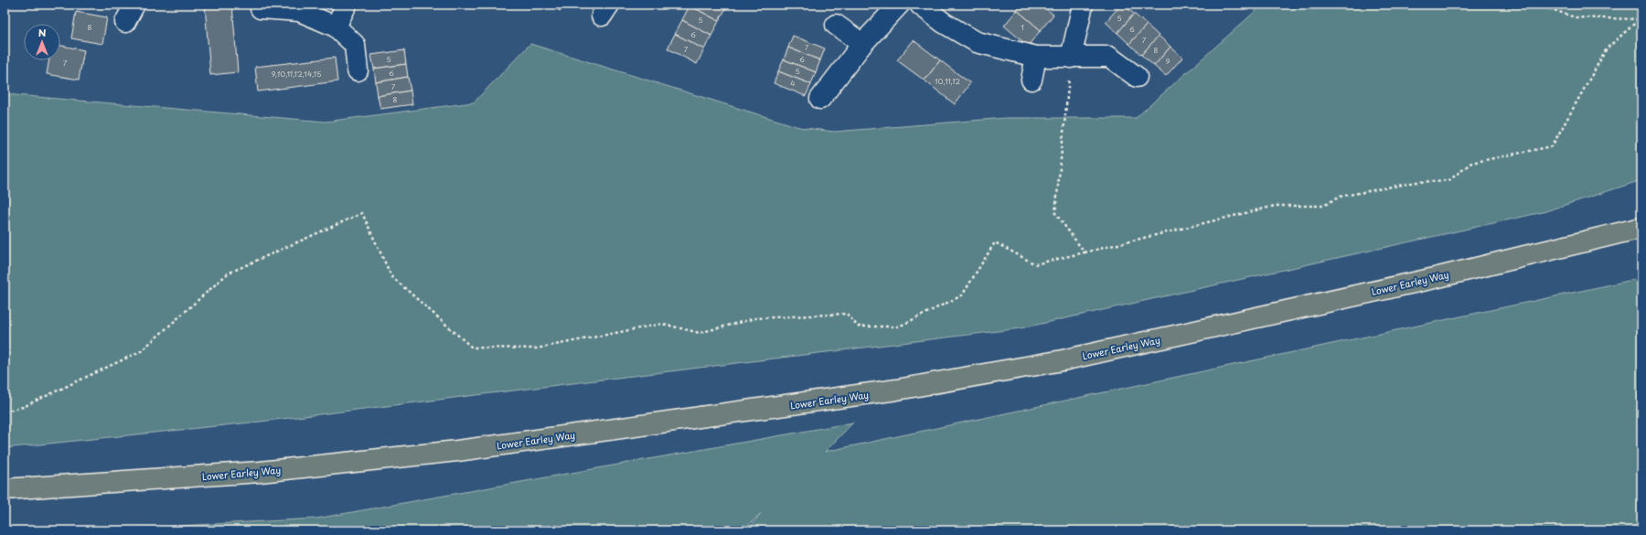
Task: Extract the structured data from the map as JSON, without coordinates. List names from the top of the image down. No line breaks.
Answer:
{"streets":{"main road":["Lower Earley Way"]},"house_numbers":["5","5","8","1","6","6","7","7","7","8","5","6","9","7","5","6","9,10,11,12,14,15","10,11,12","4","7","8"],"north":"top"}
